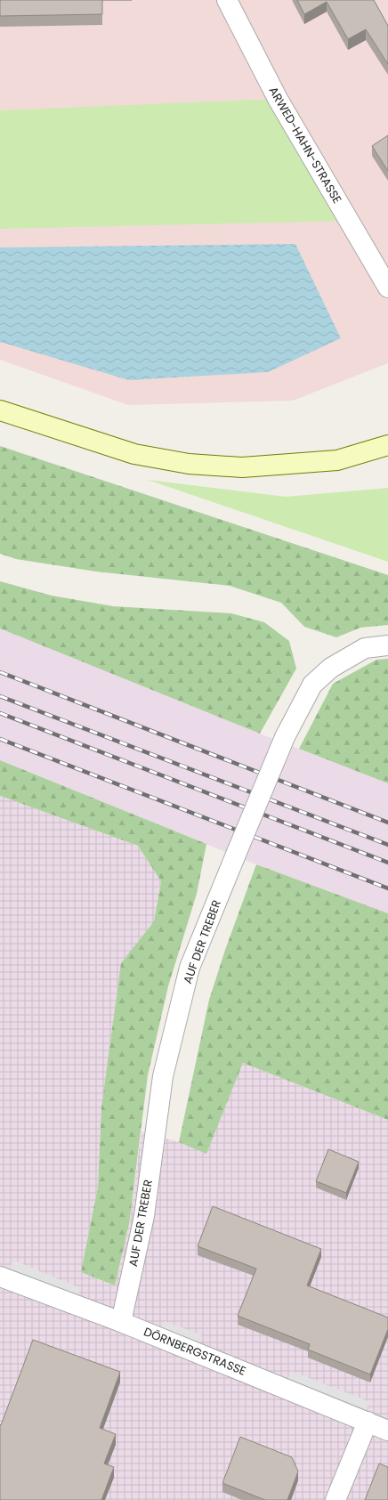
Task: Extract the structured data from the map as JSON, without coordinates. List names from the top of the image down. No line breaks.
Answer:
{"streets":{"street":["ARWED-HAHN-STRASSE","AUF DER TREBER","DÖRNBERGSTRASSE"]},"crossings":[["AUF DER TREBER","DÖRNBERGSTRASSE"]]}
